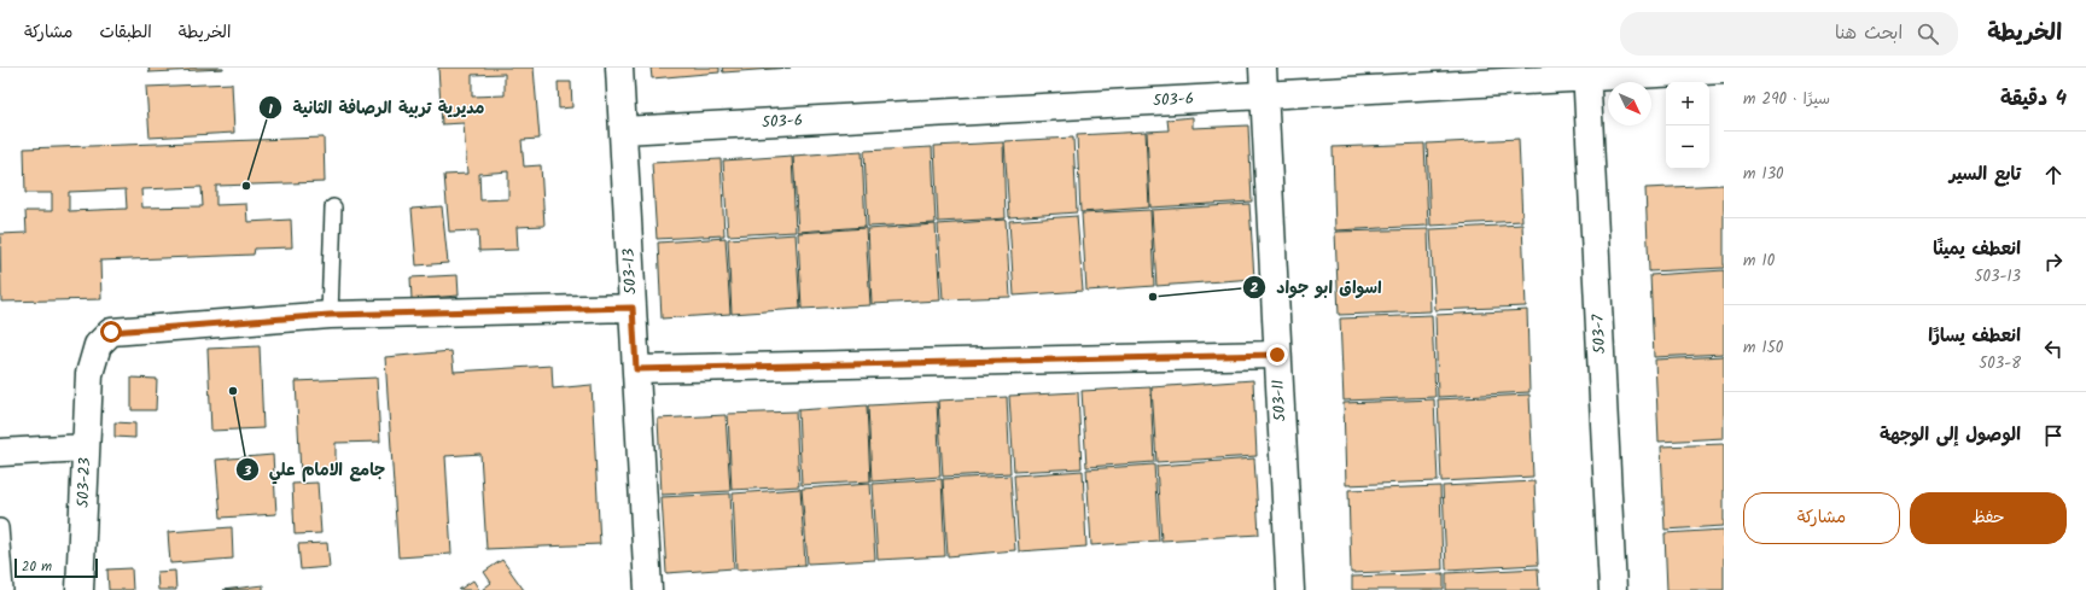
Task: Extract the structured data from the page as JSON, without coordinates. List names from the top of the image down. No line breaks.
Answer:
{"streets":{"street":["503-6","503-13","503-7","503-11","503-23"]},"crossings":[["503-6","503-13"],["503-6","503-7"],["503-6","503-11"],["503-13","503-23"]],"places":["مديرية تربية الرصافة الثانية","اسواق ابو جواد","جامع الامام علي"],"scale_bar":"20 m","north":"bottom right","page":{"header":"الخريطة","search":"ابحث هنا","nav":["الخريطة","الطبقات","مشاركة"],"heading":["4 دقيقة","سيرًا · 290 m"],"map_buttons":["+","−"],"list":[["تابع السير","130 m"],["انعطف يمينًا","503-13","10 m"],["انعطف يسارًا","503-8","150 m"],"الوصول إلى الوجهة"],"buttons":["حفظ","مشاركة"],"scale":"20 m"}}
